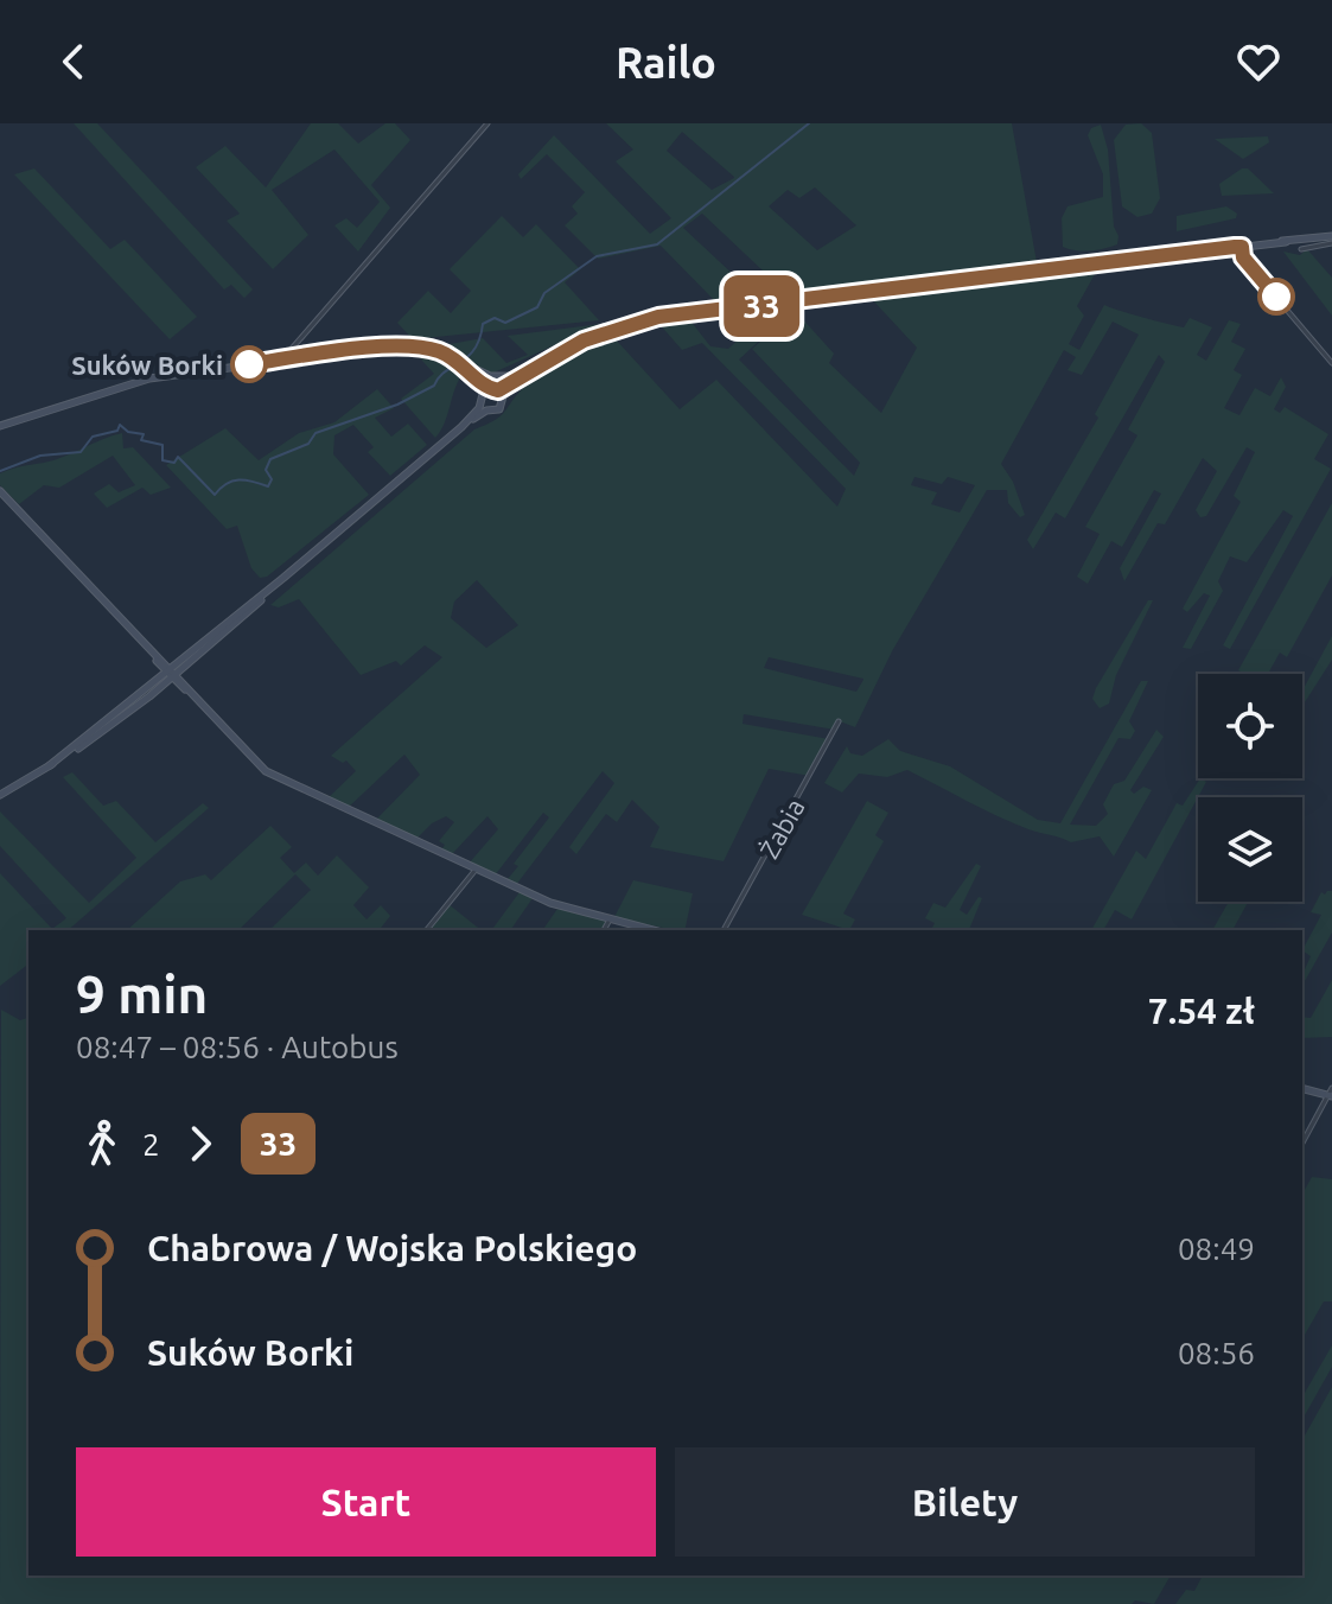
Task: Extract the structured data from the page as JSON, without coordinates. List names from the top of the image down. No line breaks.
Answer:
{"streets":{"street":["Żabia"]},"places":["Suków Borki"],"lines":["bus line 33"],"page":{"header":"Railo","on_map":"33","heading":["9 min","08:47 – 08:56 · Autobus","7.54 zł"],"legs":["2","33"],"list":[{"name":"Chabrowa / Wojska Polskiego","value":"08:49"},{"name":"Suków Borki","value":"08:56"}],"buttons":["Start","Bilety"]}}
